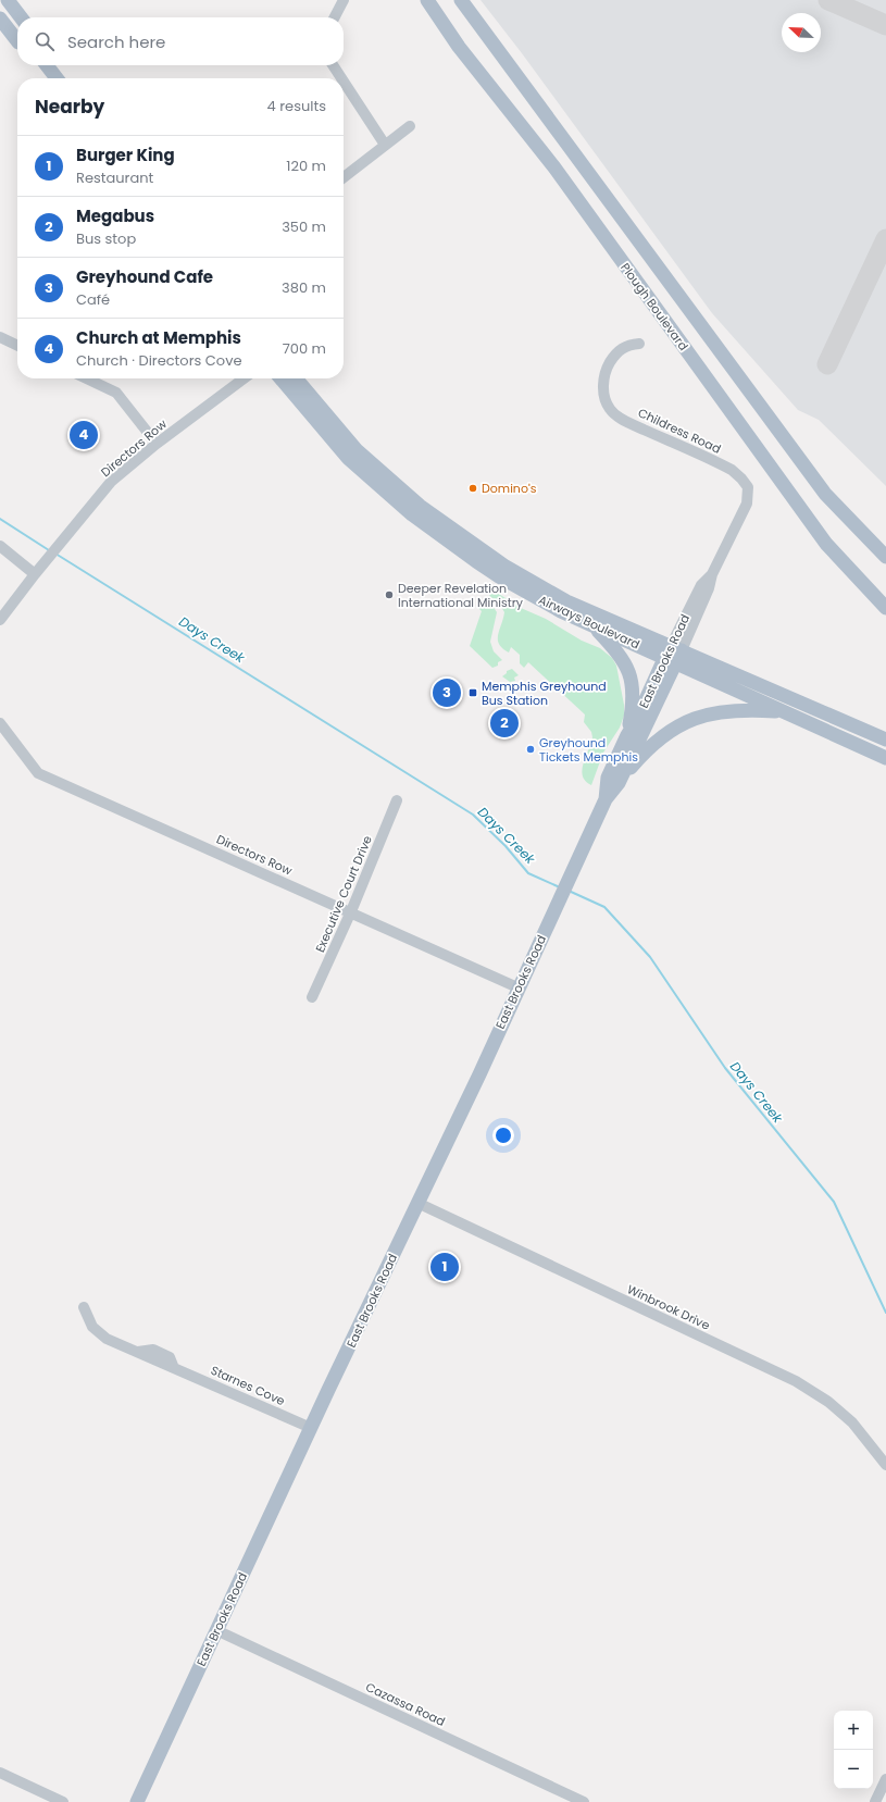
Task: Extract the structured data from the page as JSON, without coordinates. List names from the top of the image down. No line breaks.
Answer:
{"streets":{"main road":["Plough Boulevard","Airways Boulevard","East Brooks Road"],"street":["Childress Road","Directors Row","Executive Court Drive","Winbrook Drive","Starnes Cove","Cazassa Road"]},"crossings":[["Childress Road","East Brooks Road"],["Directors Row","East Brooks Road"],["Directors Row","Executive Court Drive"],["Airways Boulevard","East Brooks Road"],["East Brooks Road","Winbrook Drive"],["East Brooks Road","Starnes Cove"],["East Brooks Road","Cazassa Road"]],"water":["Days Creek"],"places":{"other":["Domino's","Deeper Revelation International Ministry","Greyhound Tickets Memphis"],"transit":["Memphis Greyhound Bus Station"]},"north":"top left","page":{"search":"Search here","heading":["Nearby","4 results"],"list":[{"mark":"1","name":"Burger King","note":"Restaurant","value":"120 m"},{"mark":"2","name":"Megabus","note":"Bus stop","value":"350 m"},{"mark":"3","name":"Greyhound Cafe","note":"Café","value":"380 m"},{"mark":"4","name":"Church at Memphis","note":"Church · Directors Cove","value":"700 m"}],"pins":["4","3","2","1"],"map_buttons":["+","−"]}}
